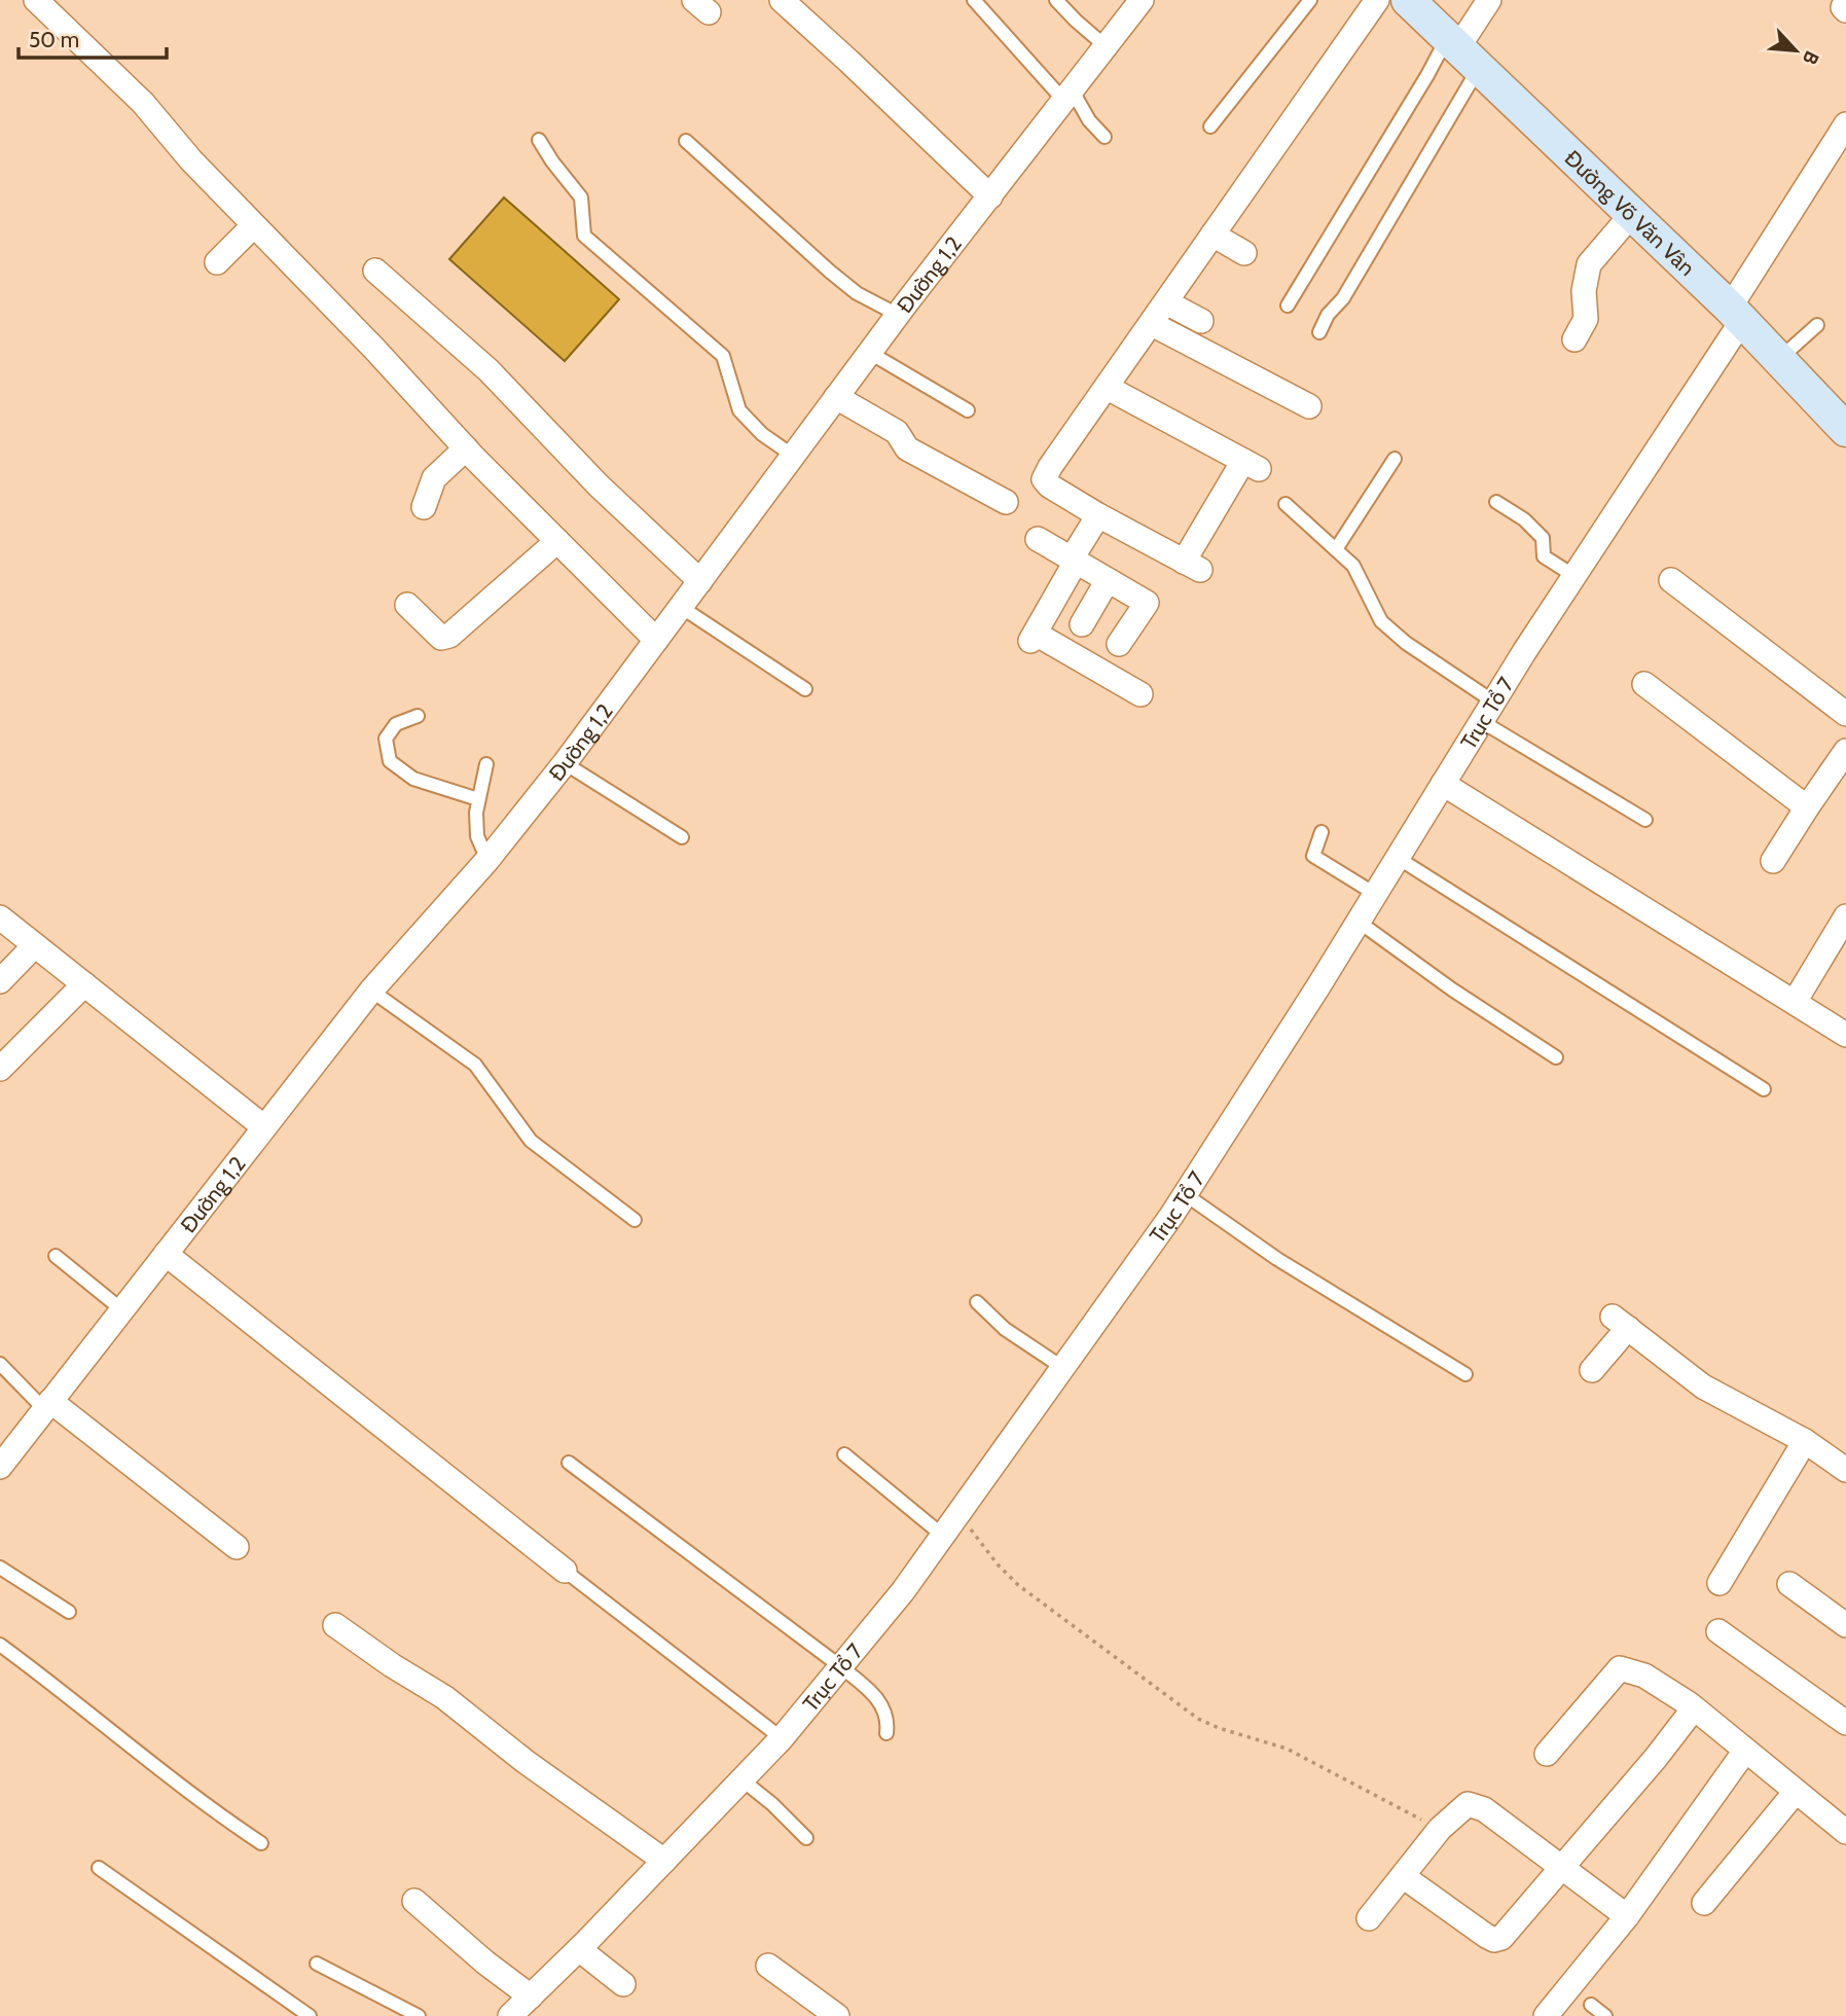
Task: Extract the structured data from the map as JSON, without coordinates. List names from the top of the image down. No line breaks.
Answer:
{"streets":{"street":["Đường Võ Văn Vân","Đường 1,2","Trục Tổ 7"]},"crossings":[["Đường Võ Văn Vân","Trục Tổ 7"]],"scale_bar":"50 m","north":"bottom right"}
